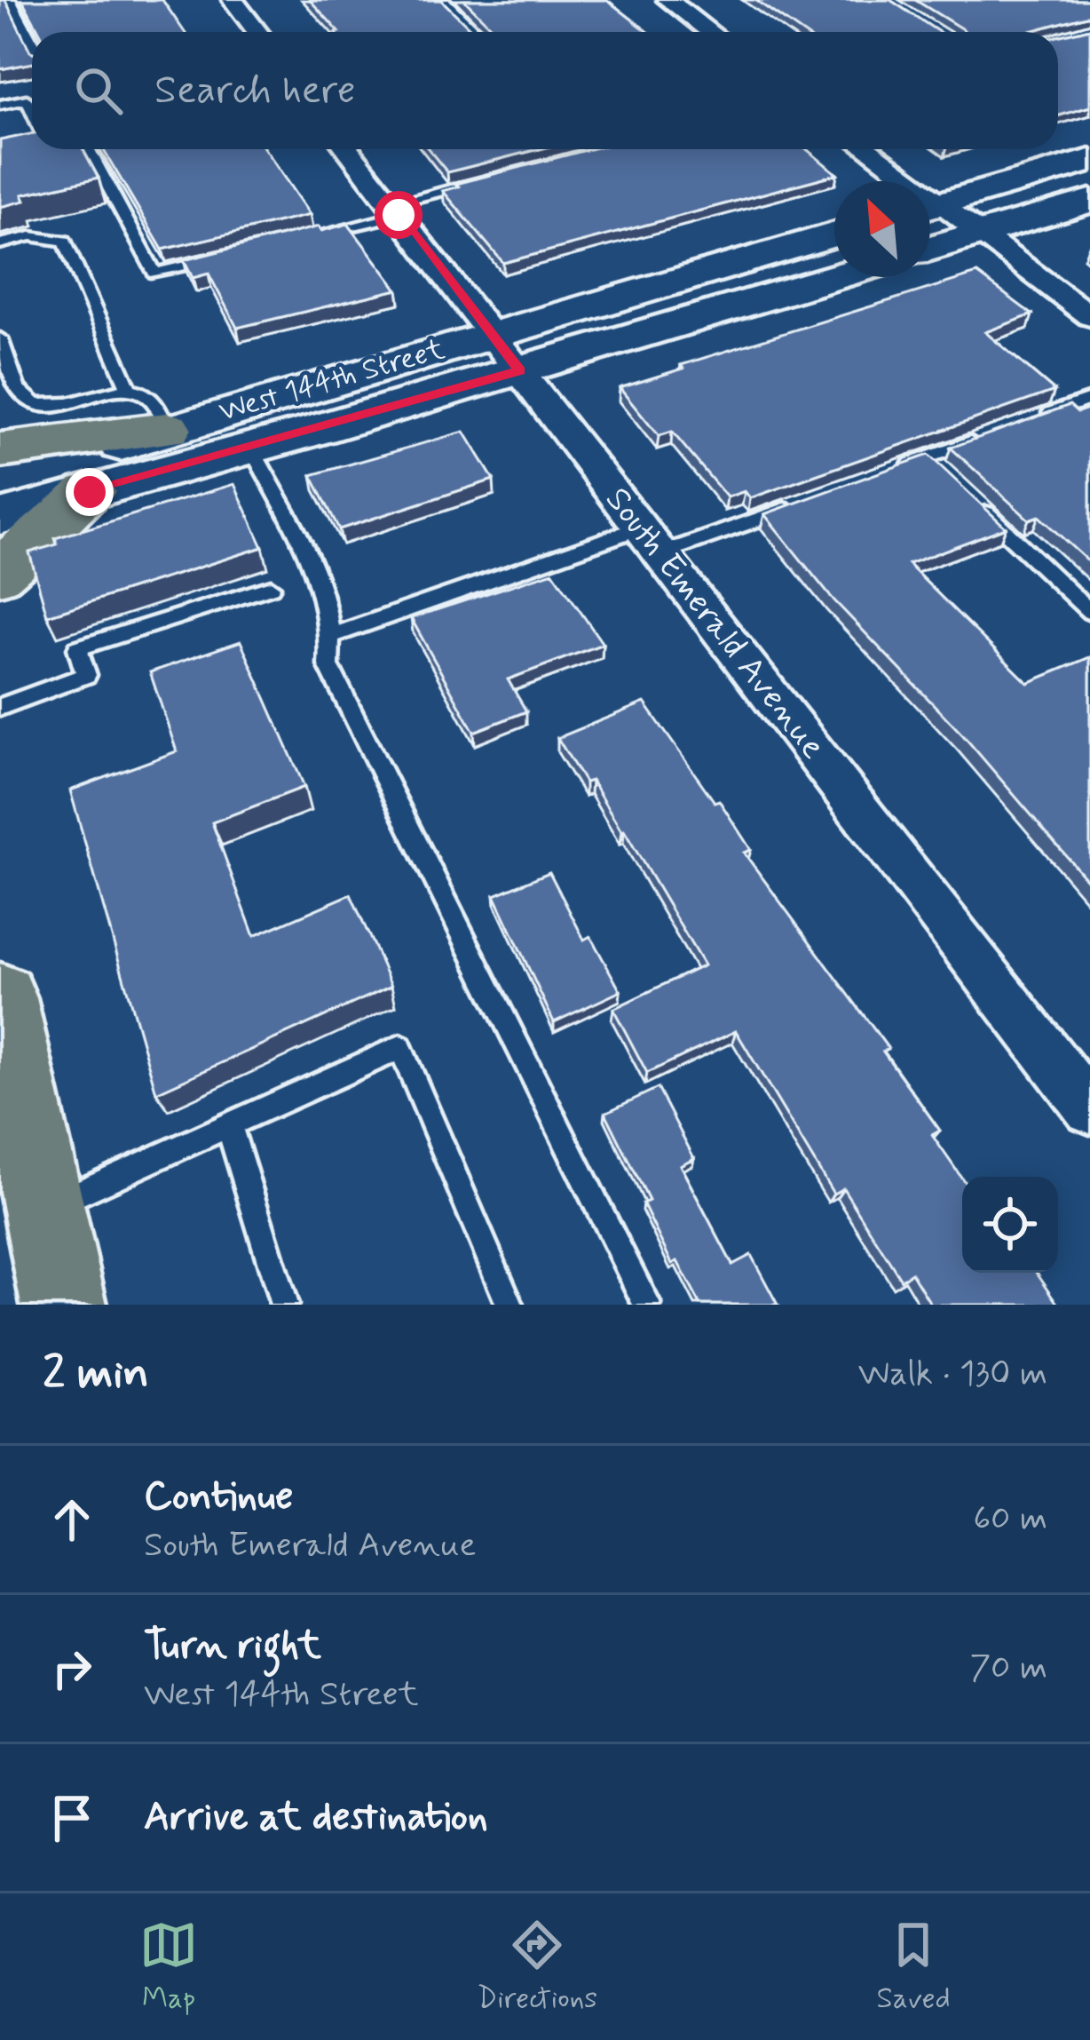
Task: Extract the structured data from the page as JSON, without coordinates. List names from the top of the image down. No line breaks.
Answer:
{"streets":{"street":["West 144th Street","South Emerald Avenue"]},"crossings":[["West 144th Street","South Emerald Avenue"]],"north":"top left","page":{"search":"Search here","heading":["2 min","Walk · 130 m"],"list":[["Continue","South Emerald Avenue","60 m"],["Turn right","West 144th Street","70 m"],"Arrive at destination"],"nav":["Map","Directions","Saved"]}}
